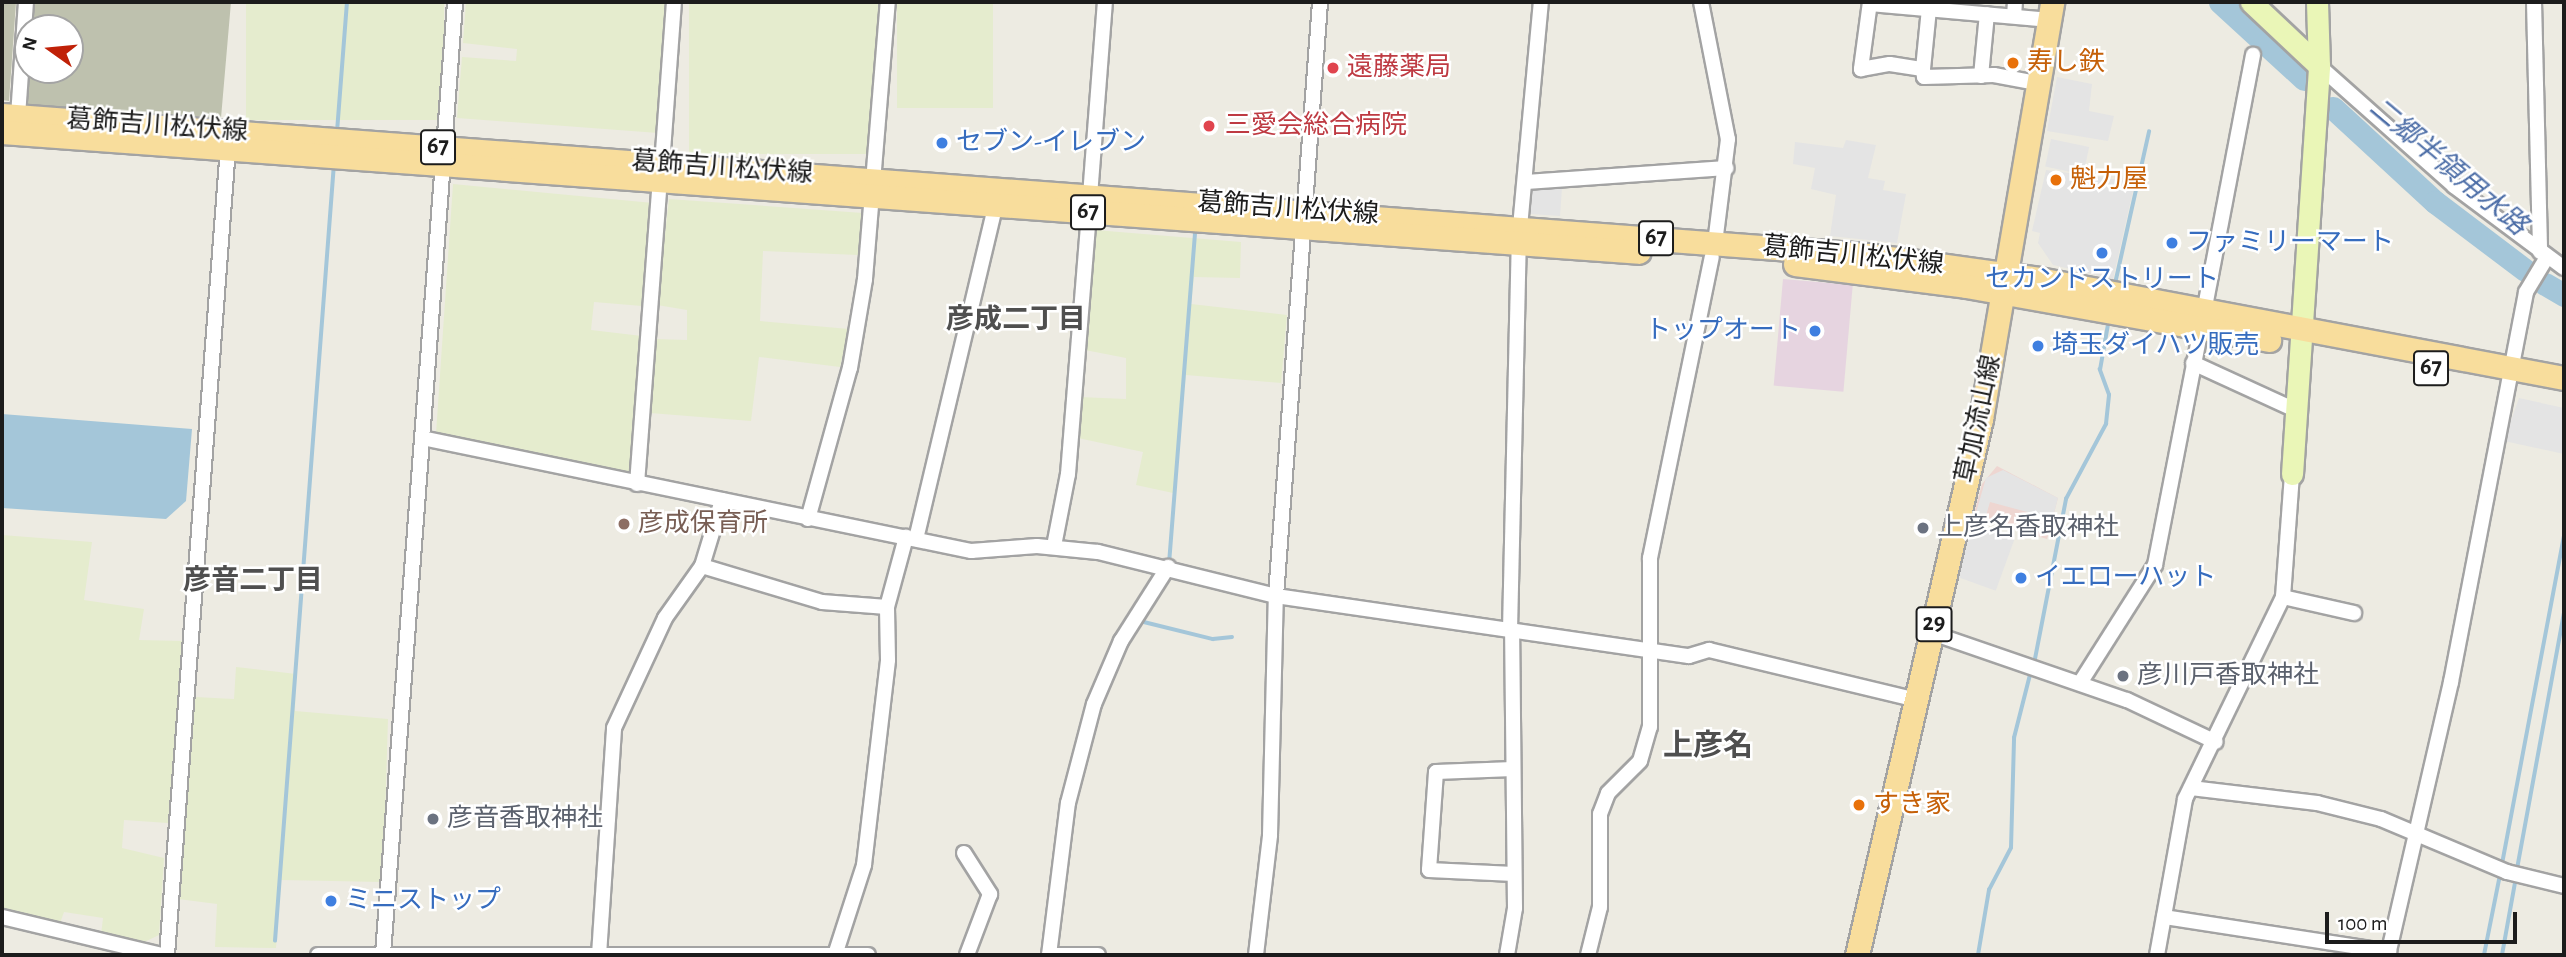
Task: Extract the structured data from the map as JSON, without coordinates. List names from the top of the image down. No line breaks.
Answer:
{"streets":{"main road":["葛飾吉川松伏線","67","草加流山線","29"]},"crossings":[["葛飾吉川松伏線","草加流山線"]],"districts":["彦成二丁目","彦音二丁目","上彦名"],"water":["二郷半領用水路"],"places":["寿し鉄","遠藤薬局","三愛会総合病院","セブン-イレブン","魁力屋","ファミリーマート","セカンドストリート","トップオート","埼玉ダイハツ販売","彦成保育所","上彦名香取神社","イエローハット","彦川戸香取神社","すき家","彦音香取神社","ミニストップ"],"scale_bar":"100 m","north":"left"}
